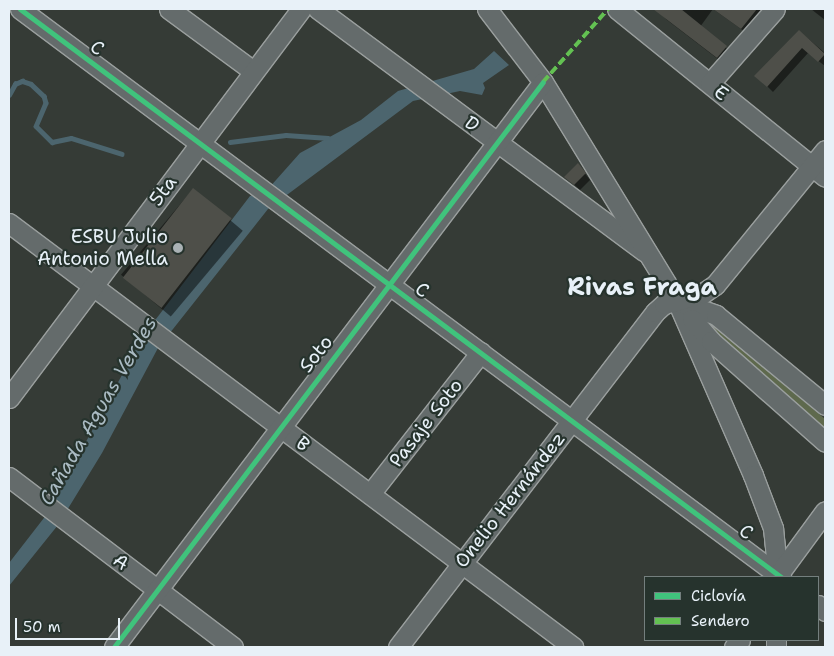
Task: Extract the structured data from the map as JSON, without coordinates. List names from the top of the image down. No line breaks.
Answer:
{"streets":{"street":["C","E","D","5ta","Soto","Pasaje Soto","B","Onelio Hernández","A"]},"crossings":[["C","5ta"],["C","Soto"],["C","Pasaje Soto"],["C","Onelio Hernández"],["E","Onelio Hernández"],["D","Soto"],["5ta","B"],["Soto","B"],["Soto","A"],["Pasaje Soto","B"],["B","Onelio Hernández"]],"districts":["Rivas Fraga"],"water":["Cañada Aguas Verdes"],"places":["ESBU Julio Antonio Mella"],"legend":["Ciclovía","Sendero"],"scale_bar":"50 m"}
